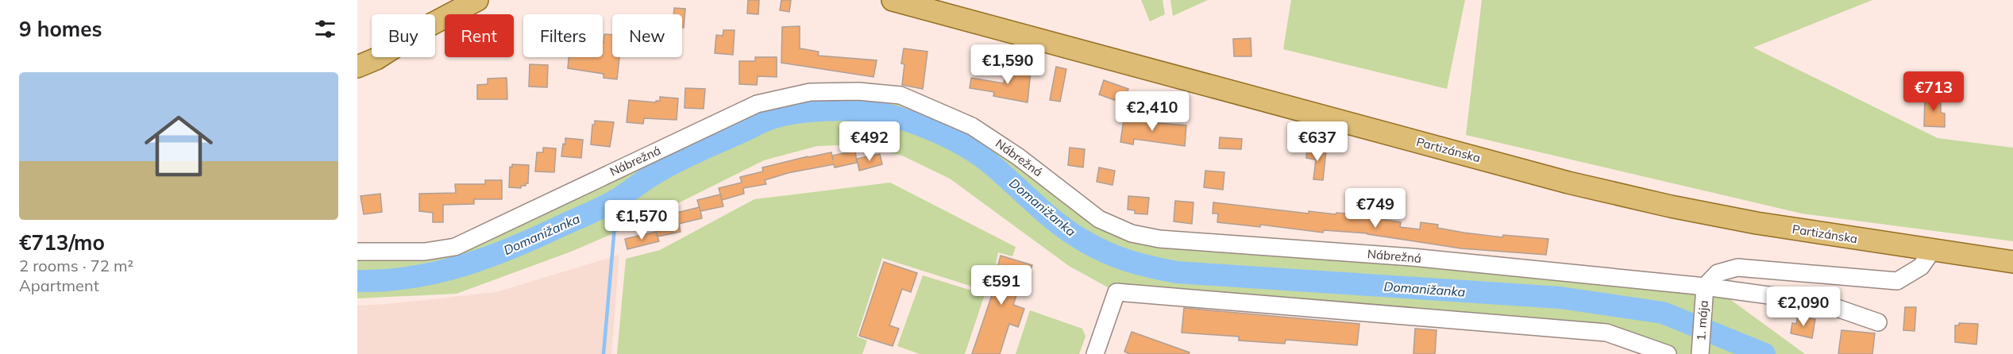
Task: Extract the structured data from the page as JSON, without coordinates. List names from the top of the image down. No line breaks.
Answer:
{"streets":{"main road":["Partizánska"],"street":["Nábrežná","1. mája"]},"crossings":[["Nábrežná","1. mája"]],"water":["Domanižanka"],"page":{"heading":"9 homes","chip":["Buy","Rent","Filters","New"],"price":["€1,590","€713","€2,410","€492","€637","€749","€1,570","€591","€2,090"],"list":[{"name":"€713/mo","note":"2 rooms · 72 m² · Apartment"}]}}
